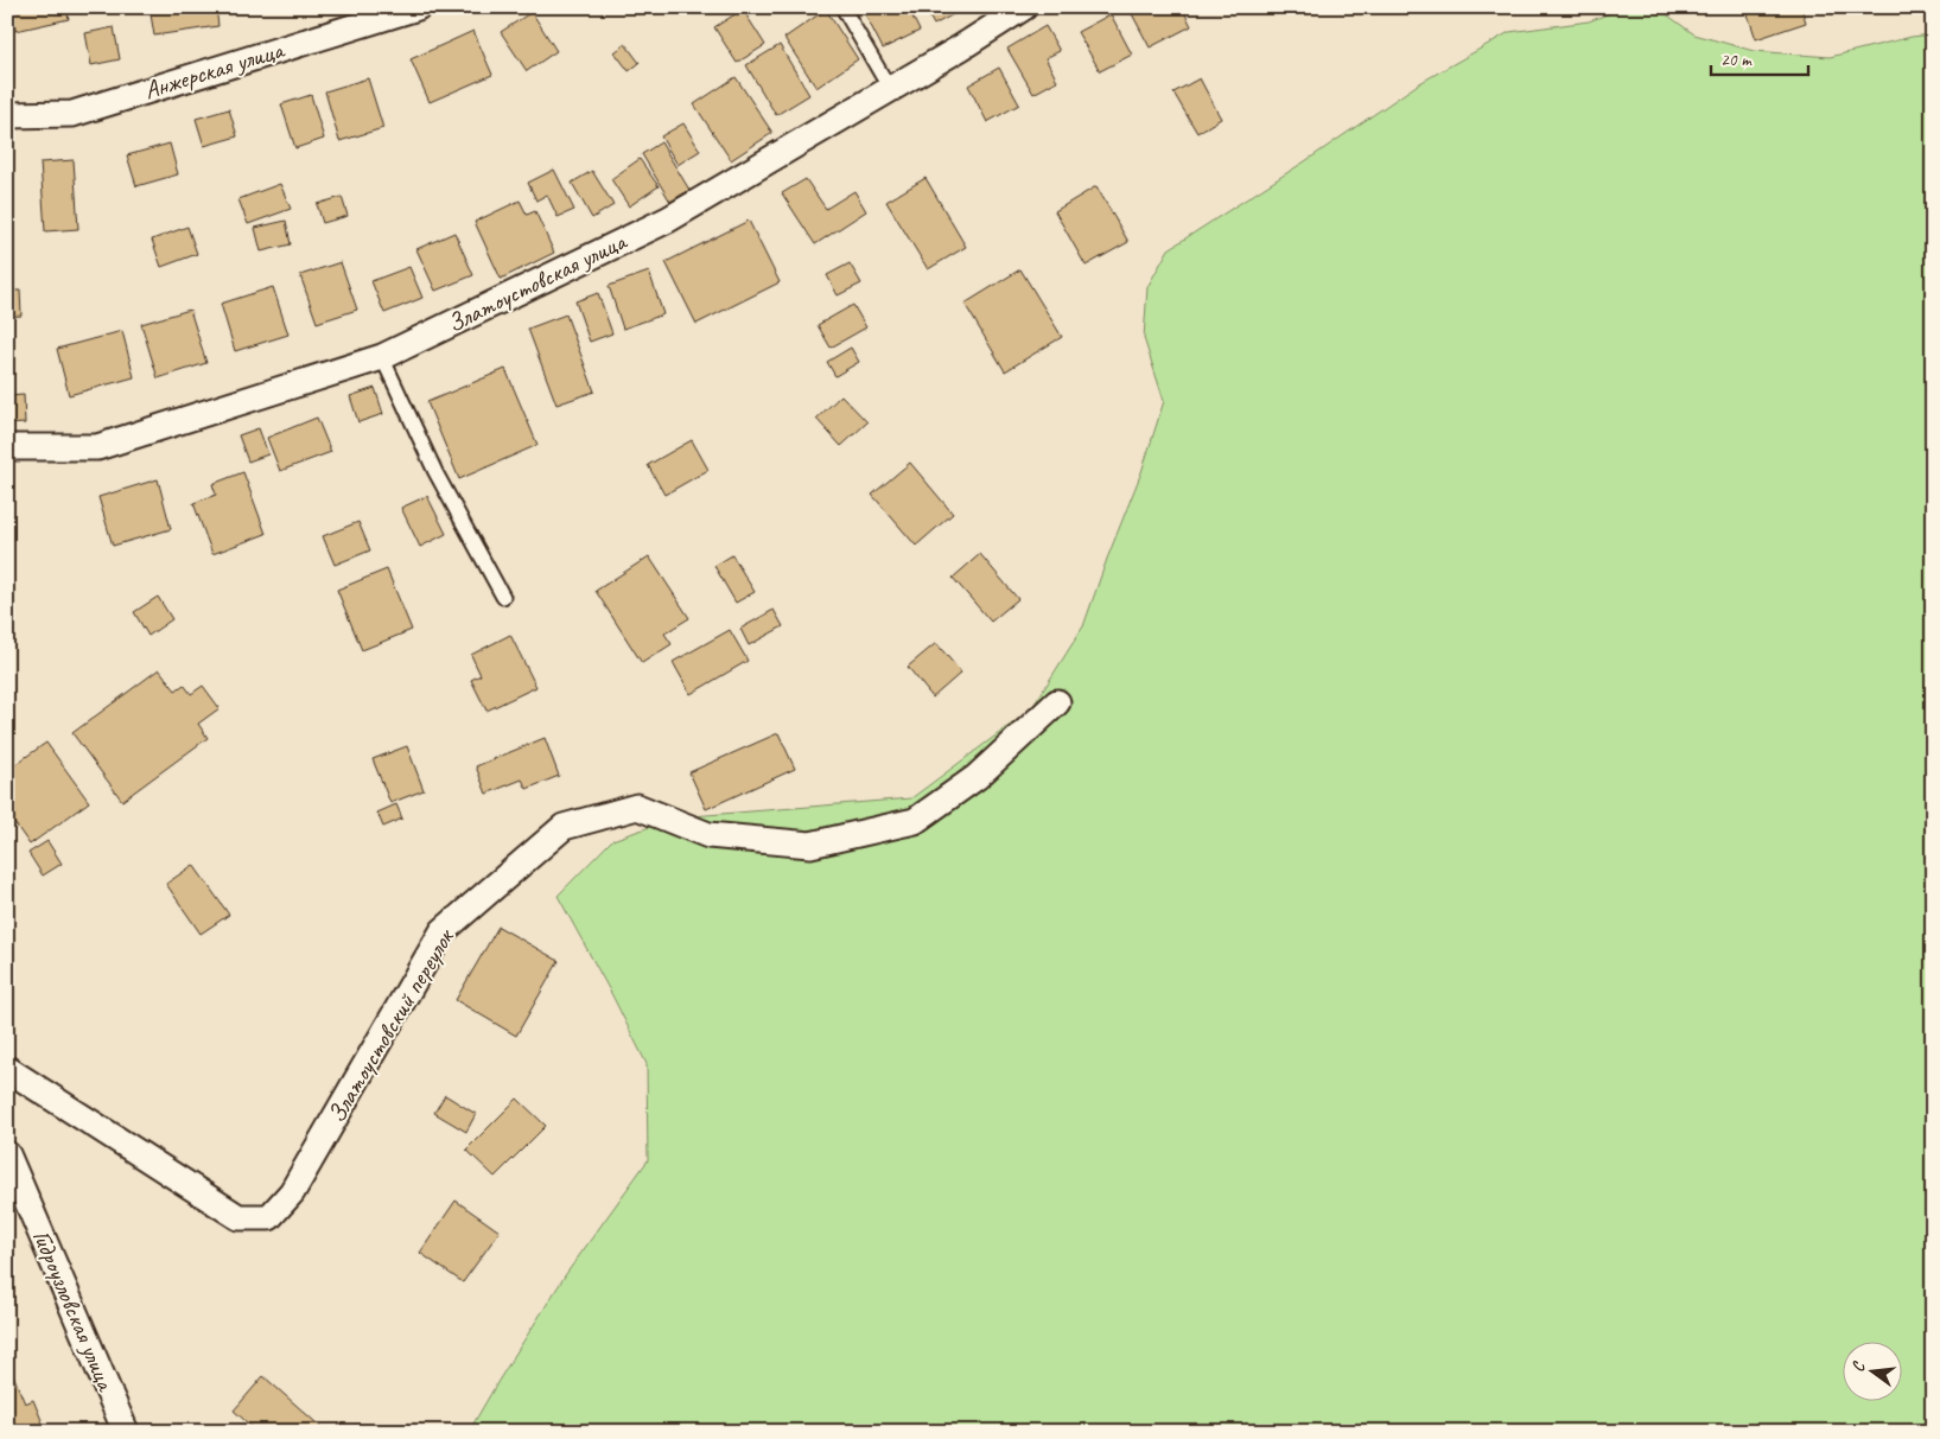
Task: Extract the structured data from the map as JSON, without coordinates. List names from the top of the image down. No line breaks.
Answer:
{"streets":{"street":["Анжерская улица","Златоустовская улица","Златоустовский переулок","Гидроузловская улица"]},"scale_bar":"20 m","north":"left"}
